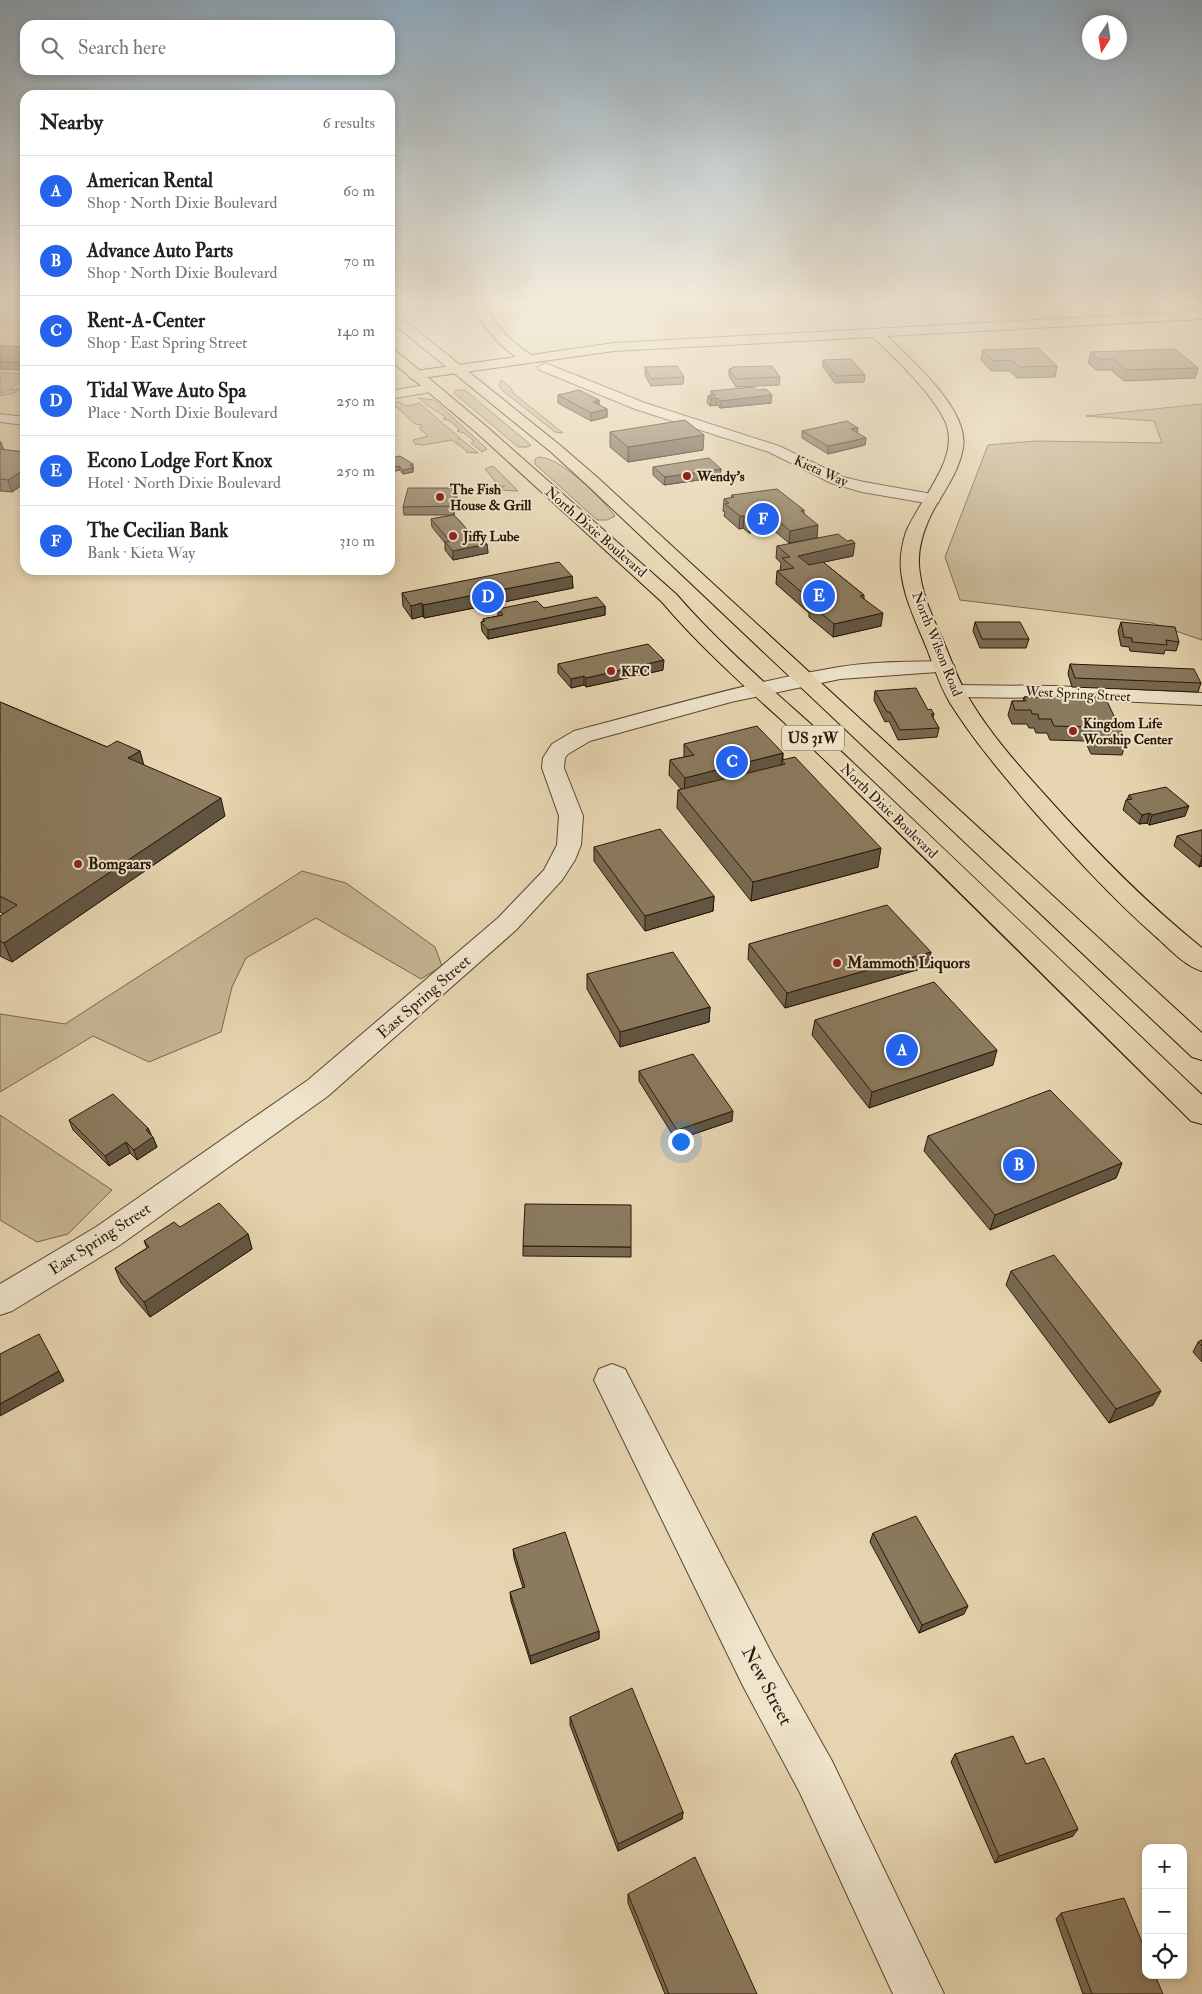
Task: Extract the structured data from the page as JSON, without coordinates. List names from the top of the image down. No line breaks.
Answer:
{"streets":{"main road":["North Dixie Boulevard","North Wilson Road","US 31W"],"street":["Kieta Way","West Spring Street","East Spring Street","New Street"]},"crossings":[["Kieta Way","North Wilson Road"],["North Dixie Boulevard","East Spring Street"],["North Wilson Road","West Spring Street"]],"places":["Wendy's","The Fish House & Grill","Jiffy Lube","KFC","Kingdom Life Worship Center","Bomgaars","Mammoth Liquors"],"north":"bottom","page":{"search":"Search here","heading":["Nearby","6 results"],"list":[{"mark":"A","name":"American Rental","note":"Shop · North Dixie Boulevard","value":"60 m"},{"mark":"B","name":"Advance Auto Parts","note":"Shop · North Dixie Boulevard","value":"70 m"},{"mark":"C","name":"Rent-A-Center","note":"Shop · East Spring Street","value":"140 m"},{"mark":"D","name":"Tidal Wave Auto Spa","note":"Place · North Dixie Boulevard","value":"250 m"},{"mark":"E","name":"Econo Lodge Fort Knox","note":"Hotel · North Dixie Boulevard","value":"250 m"},{"mark":"F","name":"The Cecilian Bank","note":"Bank · Kieta Way","value":"310 m"}],"pins":["F","E","D","C","A","B"],"map_buttons":["+","−"]}}
